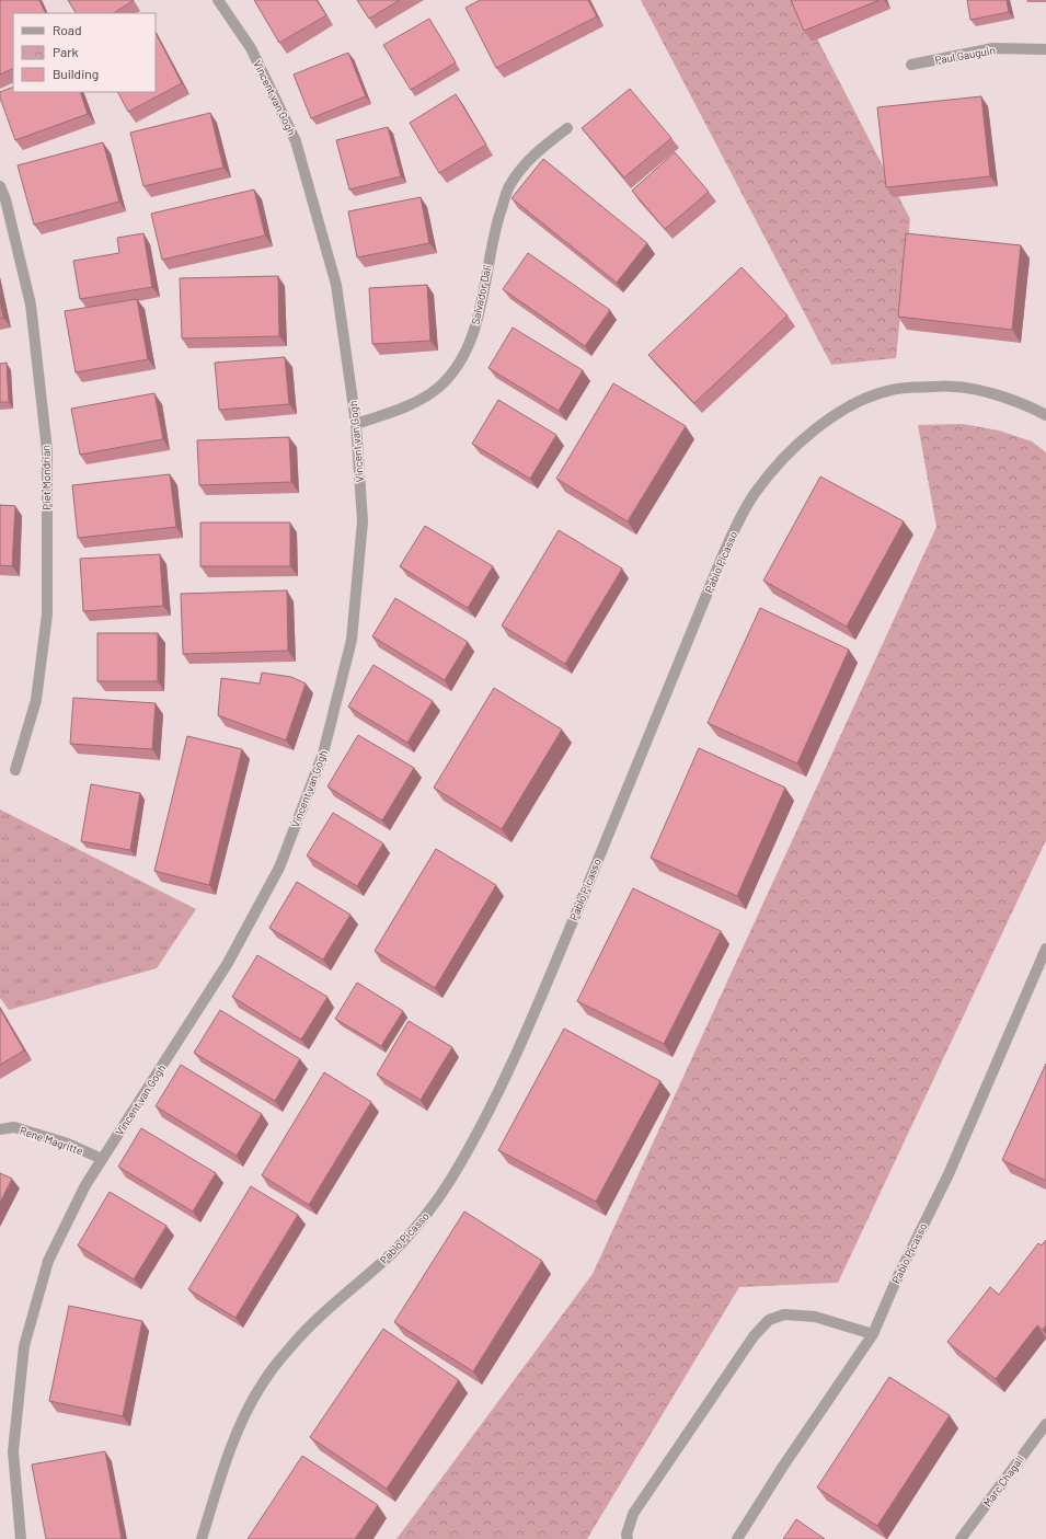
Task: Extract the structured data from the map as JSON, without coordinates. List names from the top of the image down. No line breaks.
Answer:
{"streets":{"street":["Paul Gauguin","Vincent van Gogh","Salvador Dali","Piet Mondrian","Pablo Picasso","Rene Magritte","Marc Chagall"]},"crossings":[["Vincent van Gogh","Salvador Dali"],["Vincent van Gogh","Rene Magritte"]],"legend":["Road","Park","Building"]}
